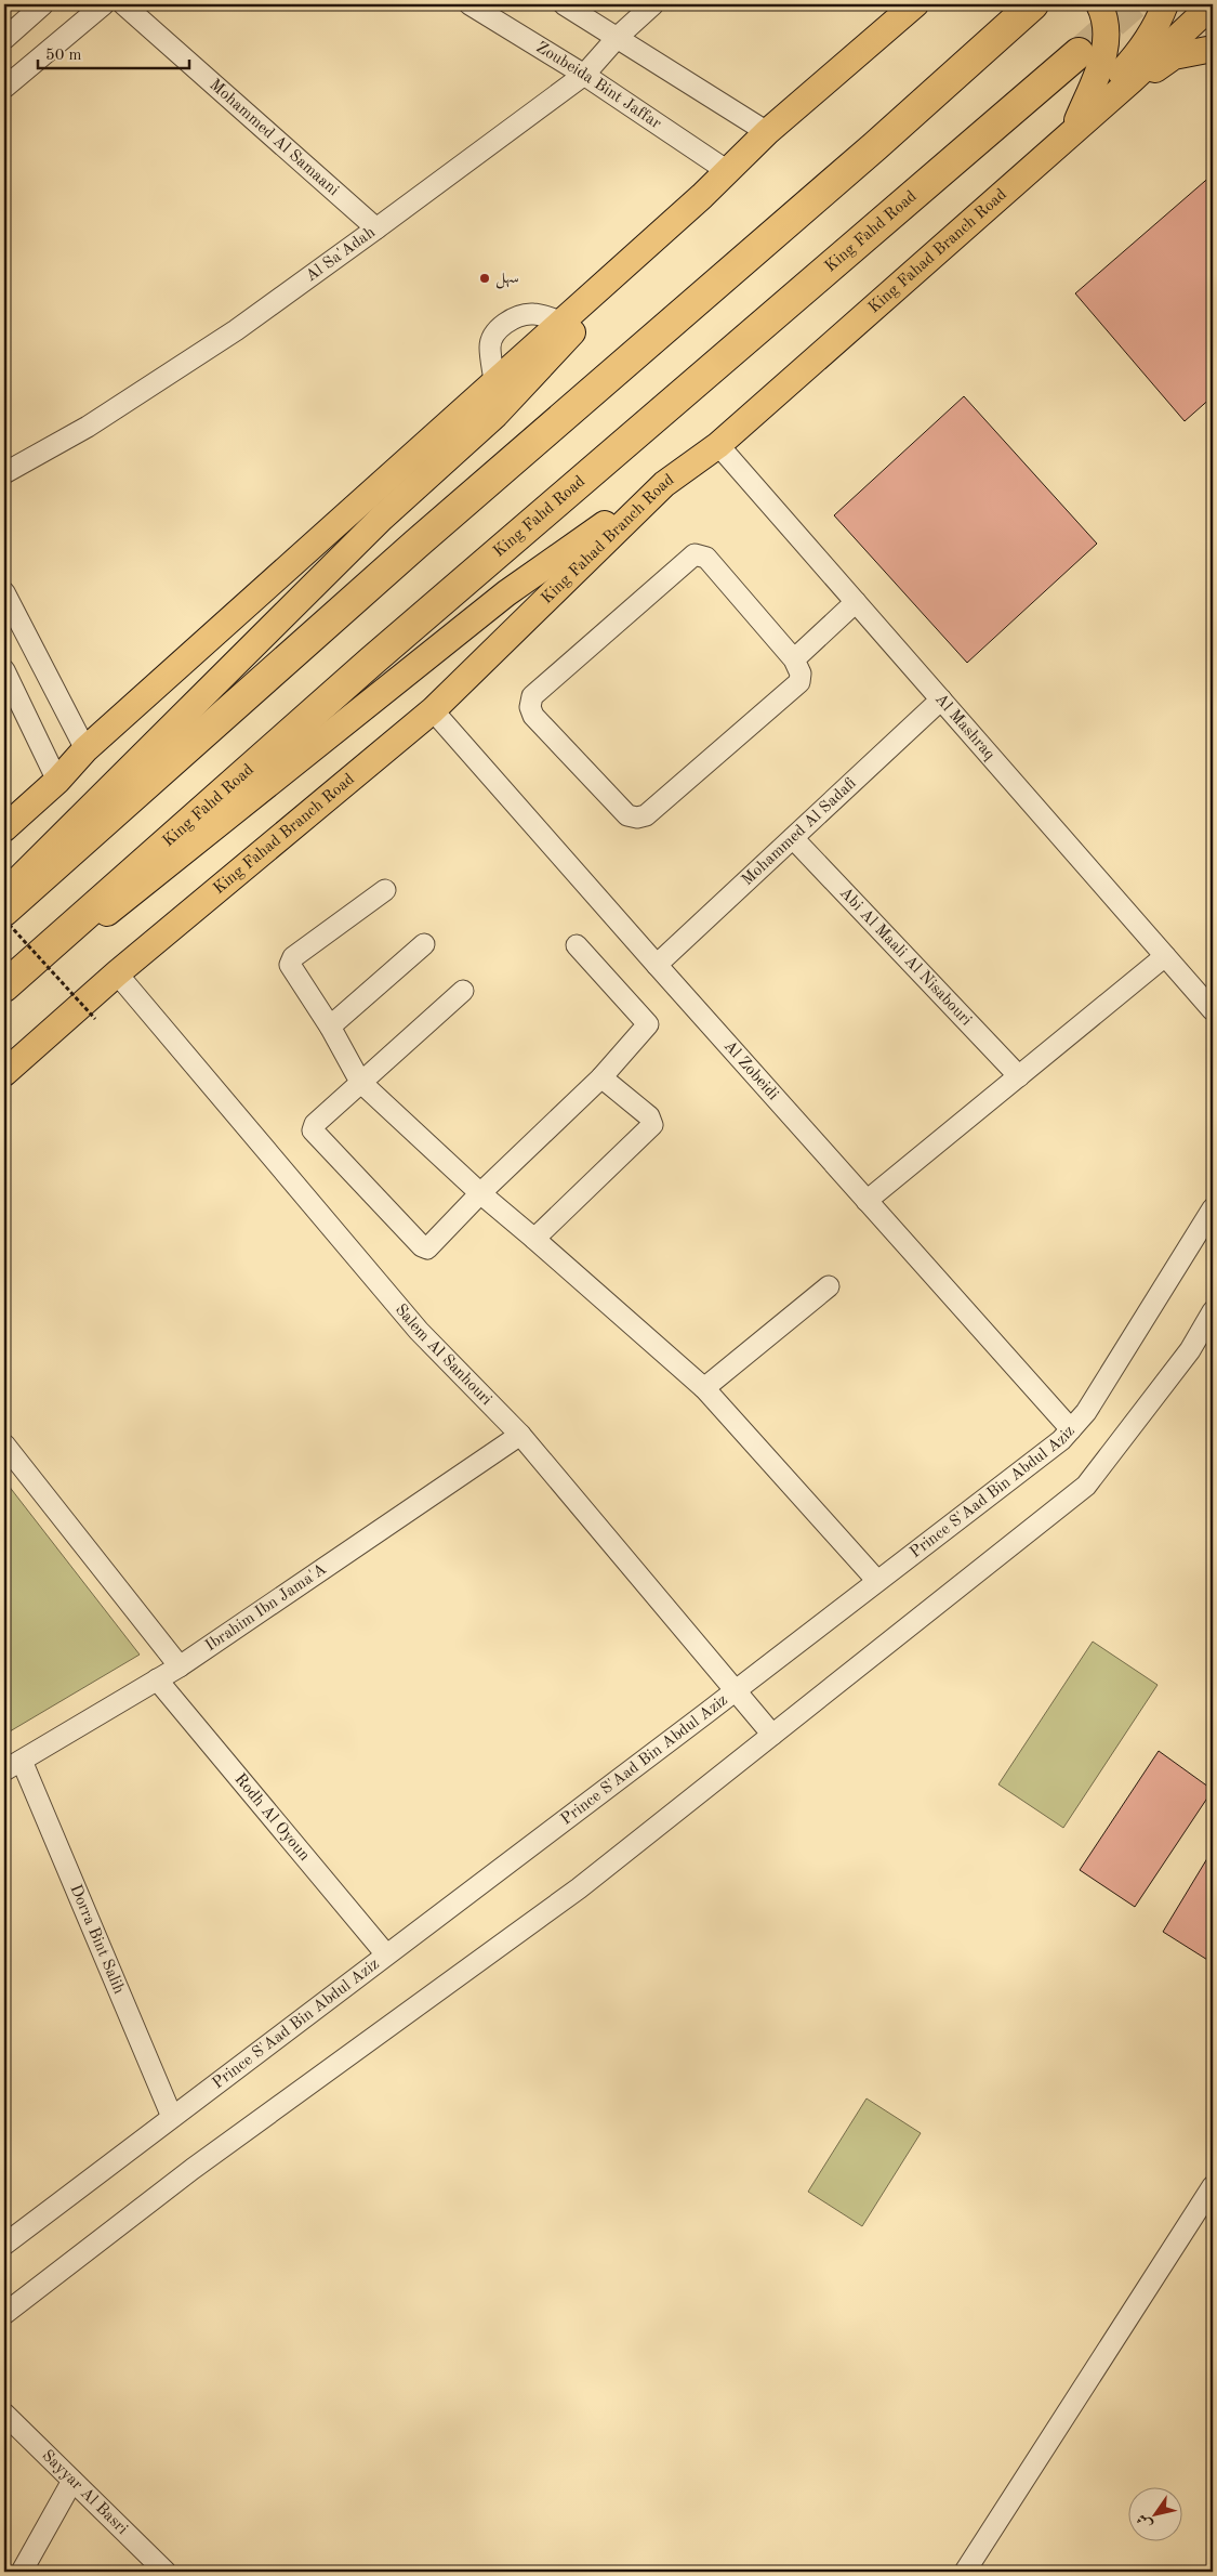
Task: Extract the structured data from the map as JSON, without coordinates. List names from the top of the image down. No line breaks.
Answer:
{"streets":{"highway":["King Fahd Road"],"main road":["King Fahad Branch Road"],"street":["Zoubeida Bint Jaffar","Mohammed Al Samaani","Al Sa'Adah","Al Mashraq","Mohammed Al Sadafi","Abi Al Maali Al Nisabouri","Al Zobeidi","Salem Al Sanhouri","Prince S'Aad Bin Abdul Aziz","Ibrahim Ibn Jama'A","Rodh Al Oyoun","Dorra Bint Salih","Sayyar Al Basri"]},"crossings":[["Zoubeida Bint Jaffar","Al Sa'Adah"],["Mohammed Al Samaani","Al Sa'Adah"],["King Fahad Branch Road","Al Mashraq"],["King Fahad Branch Road","Al Zobeidi"],["King Fahad Branch Road","Salem Al Sanhouri"],["Al Mashraq","Mohammed Al Sadafi"],["Mohammed Al Sadafi","Abi Al Maali Al Nisabouri"],["Mohammed Al Sadafi","Al Zobeidi"],["Al Zobeidi","Prince S'Aad Bin Abdul Aziz"],["Salem Al Sanhouri","Prince S'Aad Bin Abdul Aziz"],["Salem Al Sanhouri","Ibrahim Ibn Jama'A"],["Prince S'Aad Bin Abdul Aziz","Rodh Al Oyoun"],["Prince S'Aad Bin Abdul Aziz","Dorra Bint Salih"],["Ibrahim Ibn Jama'A","Rodh Al Oyoun"],["Ibrahim Ibn Jama'A","Dorra Bint Salih"]],"places":["سهل"],"scale_bar":"50 m","north":"bottom left"}
